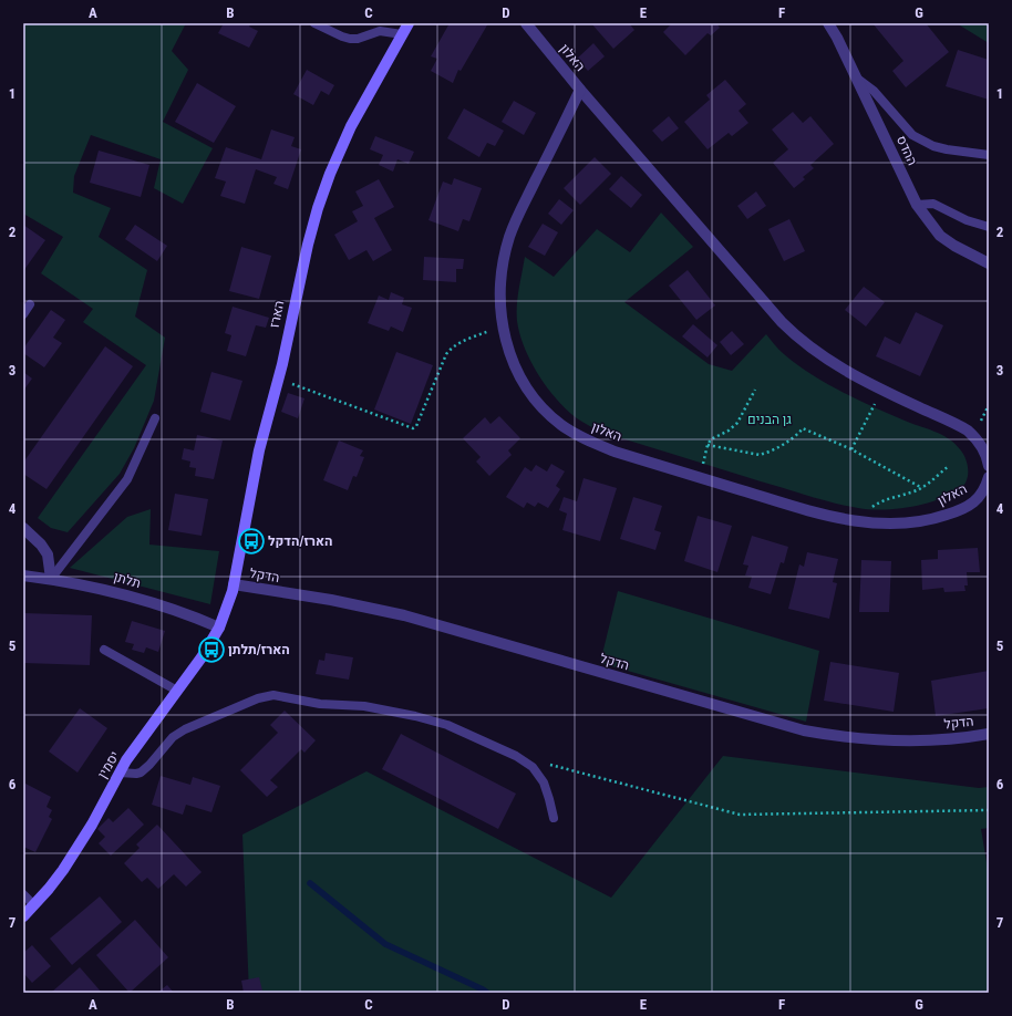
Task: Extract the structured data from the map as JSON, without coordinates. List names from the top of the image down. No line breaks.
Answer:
{"streets":{"street":["האלון","ההדס","הארז","הדקל","תלתן","יסמין"]},"crossings":[["הארז","הדקל"],["הארז","תלתן"],["הארז","יסמין"],["תלתן","יסמין"]],"parks":["גן הבנים"],"places":{"bus stop":["הארז/הדקל","הארז/תלתן"]},"grid":{"columns":["A","B","C","D","E","F","G"],"rows":["1","2","3","4","5","6","7"]}}
